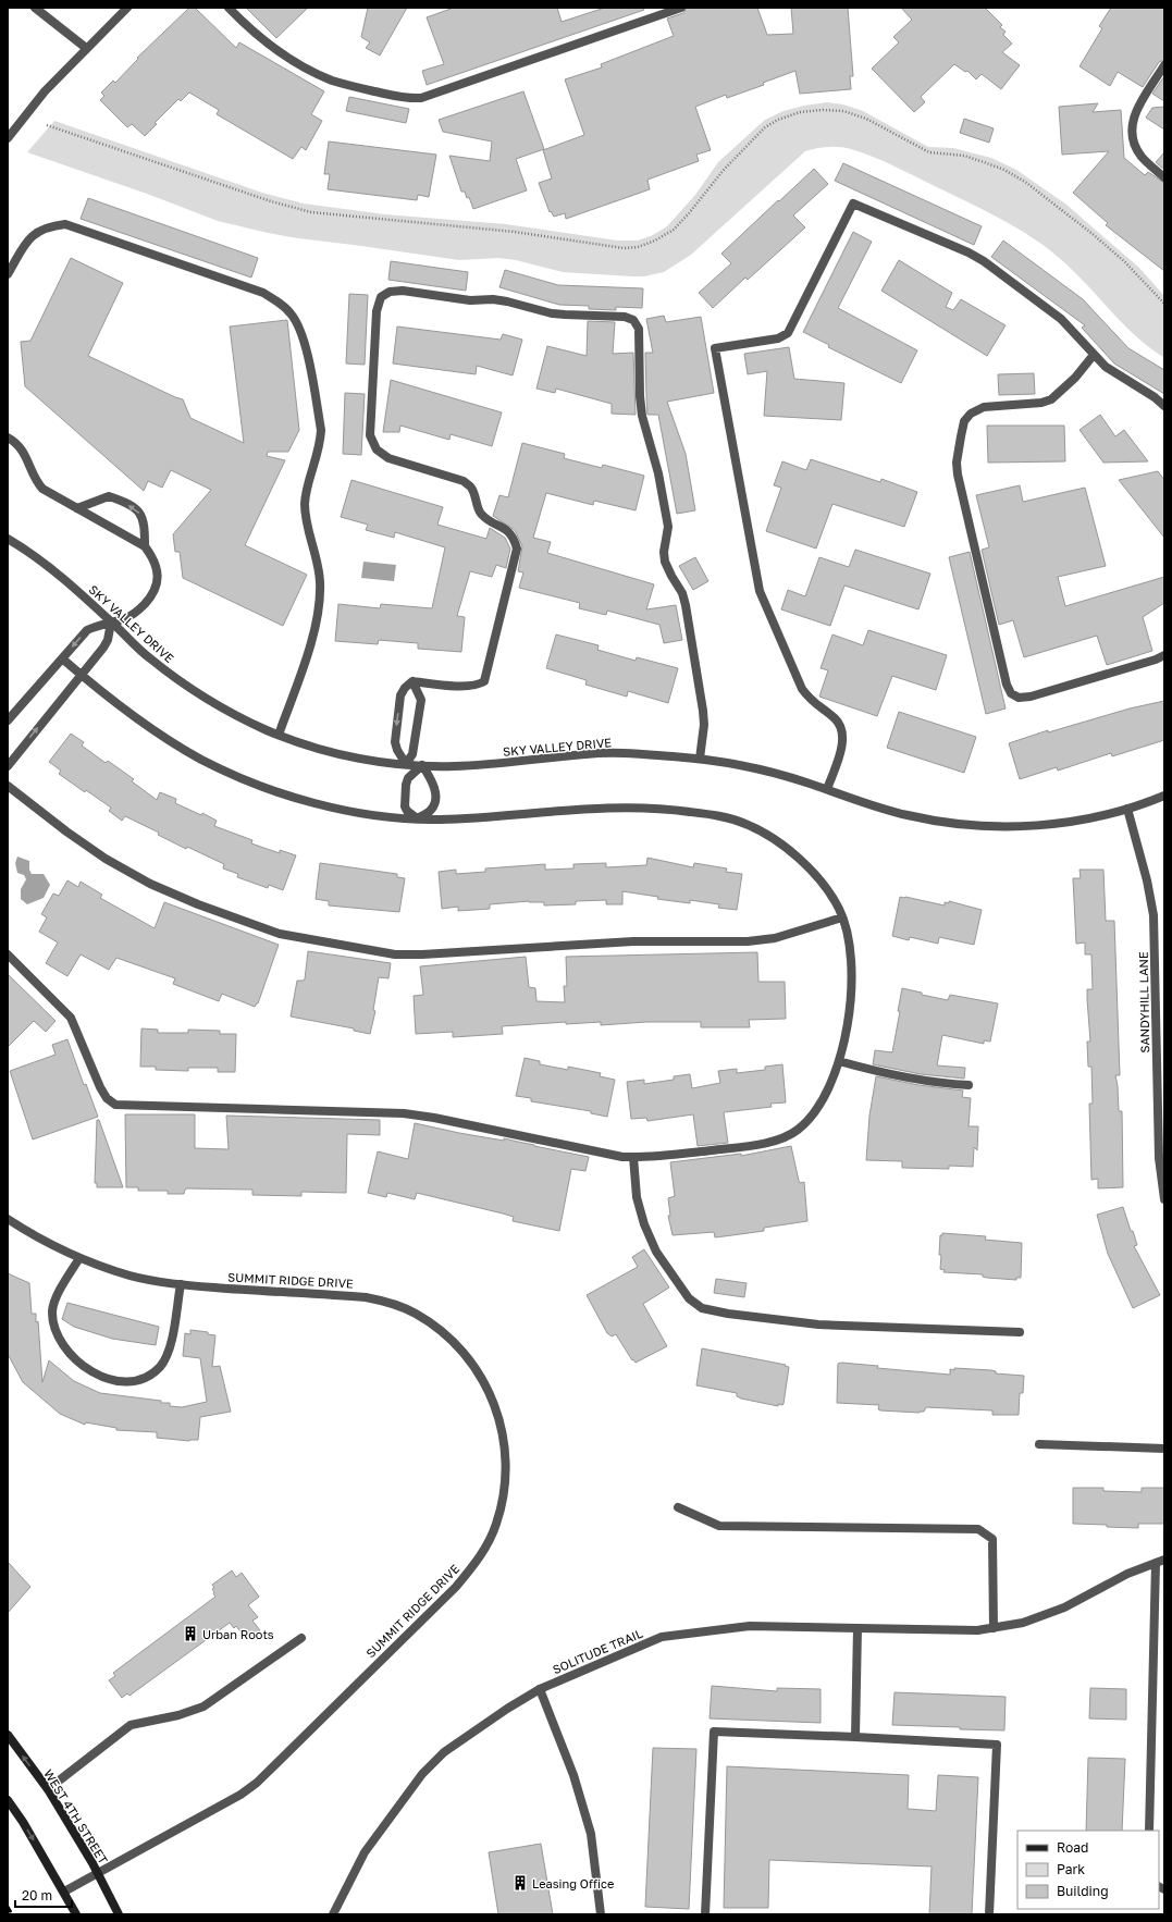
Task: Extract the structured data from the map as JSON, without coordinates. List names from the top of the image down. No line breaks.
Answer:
{"streets":{"main road":["WEST 4TH STREET"],"street":["SKY VALLEY DRIVE","SANDYHILL LANE","SUMMIT RIDGE DRIVE","SOLITUDE TRAIL"]},"crossings":[["SKY VALLEY DRIVE","SANDYHILL LANE"],["SUMMIT RIDGE DRIVE","WEST 4TH STREET"]],"places":{"building":["Urban Roots","Leasing Office"]},"legend":["Road","Park","Building"],"scale_bar":"20 m"}
